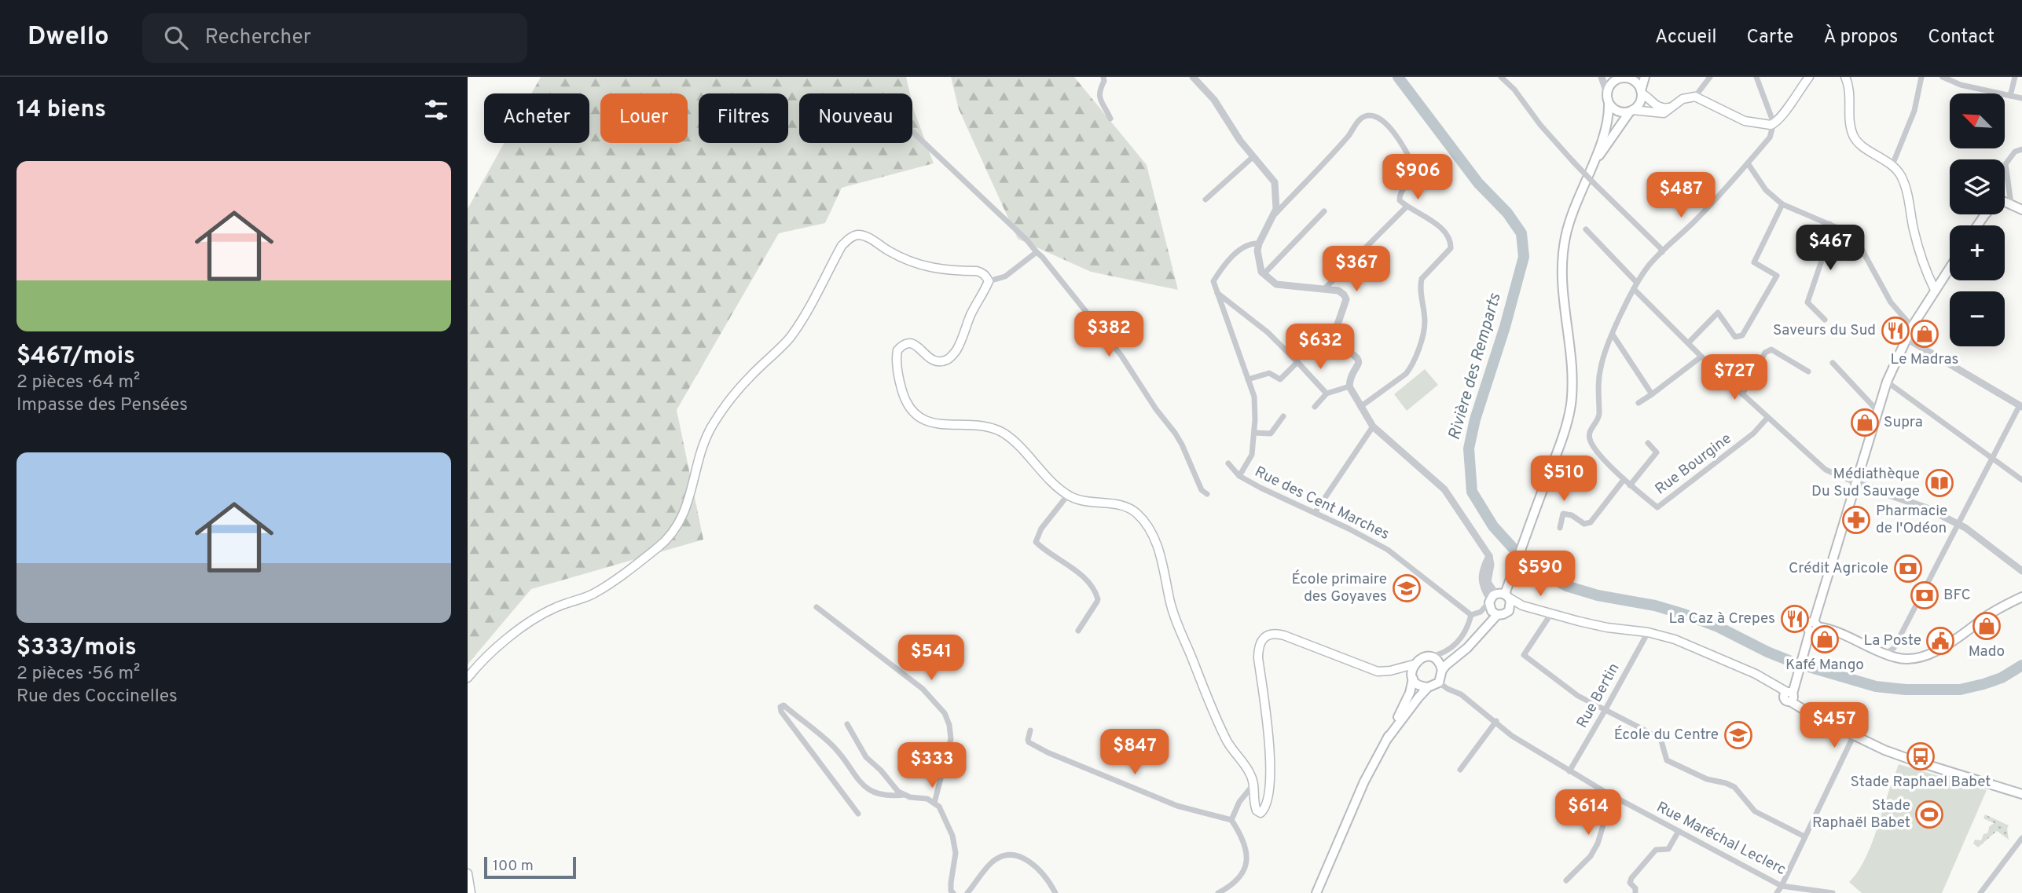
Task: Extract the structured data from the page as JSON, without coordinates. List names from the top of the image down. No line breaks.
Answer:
{"streets":{"street":["Rue Bourgine","Rue des Cent Marches","Rue Bertin","Rue Maréchal Leclerc"]},"crossings":[["Rue Bertin","Rue Maréchal Leclerc"]],"water":["Rivière des Remparts"],"places":{"restaurant":["Saveurs du Sud","La Caz à Crepes"],"shop":["Le Madras","Supra","Mado","Kafé Mango"],"library":["Médiathèque Du Sud Sauvage"],"pharmacy":["Pharmacie de l'Odéon"],"bank":["Crédit Agricole","BFC"],"school or university":["École primaire des Goyaves","École du Centre"],"public building":["La Poste"],"bus stop":["Stade Raphael Babet"],"sports":["Stade Raphaël Babet"]},"scale_bar":"100 m","north":"top left","page":{"header":"Dwello","search":"Rechercher","nav":["Accueil","Carte","À propos","Contact"],"heading":"14 biens","map_buttons":["+","−"],"chip":["Acheter","Louer","Filtres","Nouveau"],"list":[{"name":"$467/mois","note":"2 pièces · 64 m² · Impasse des Pensées"},{"name":"$333/mois","note":"2 pièces · 56 m² · Rue des Coccinelles"}],"price":["$906","$487","$467","$367","$382","$632","$727","$510","$590","$541","$457","$847","$333","$614"],"scale":"100 m"}}
